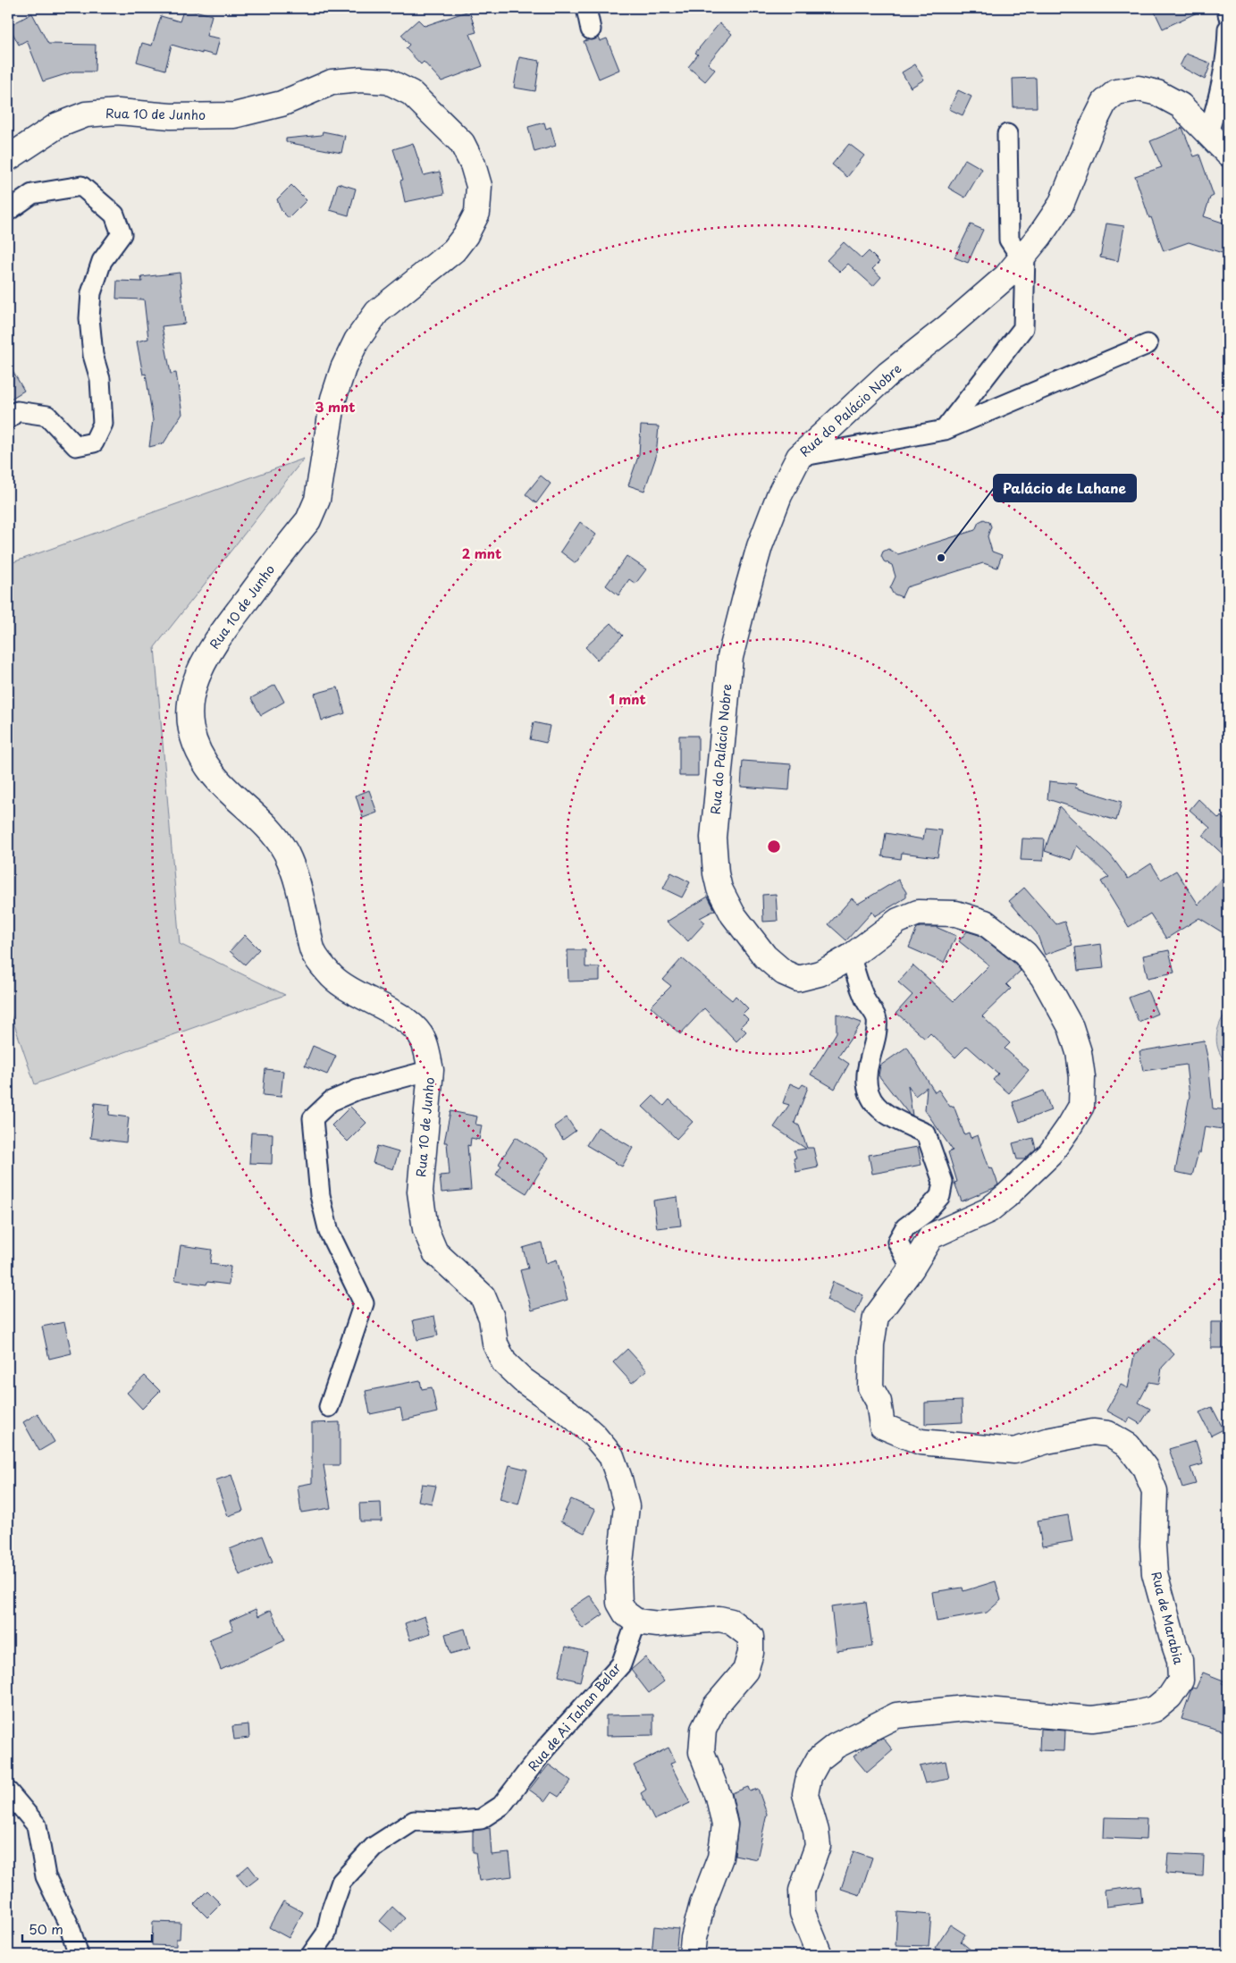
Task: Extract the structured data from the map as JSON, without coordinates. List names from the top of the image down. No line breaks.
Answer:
{"streets":{"main road":["Rua 10 de Junho","Rua do Palácio Nobre","Rua de Marabia"],"street":["Rua de Ai Tahan Belar"]},"crossings":[["Rua 10 de Junho","Rua de Ai Tahan Belar"],["Rua do Palácio Nobre","Rua de Marabia"]],"places":["Palácio de Lahane"],"scale_bar":"50 m","rings":["3 mnt","2 mnt","1 mnt"]}
